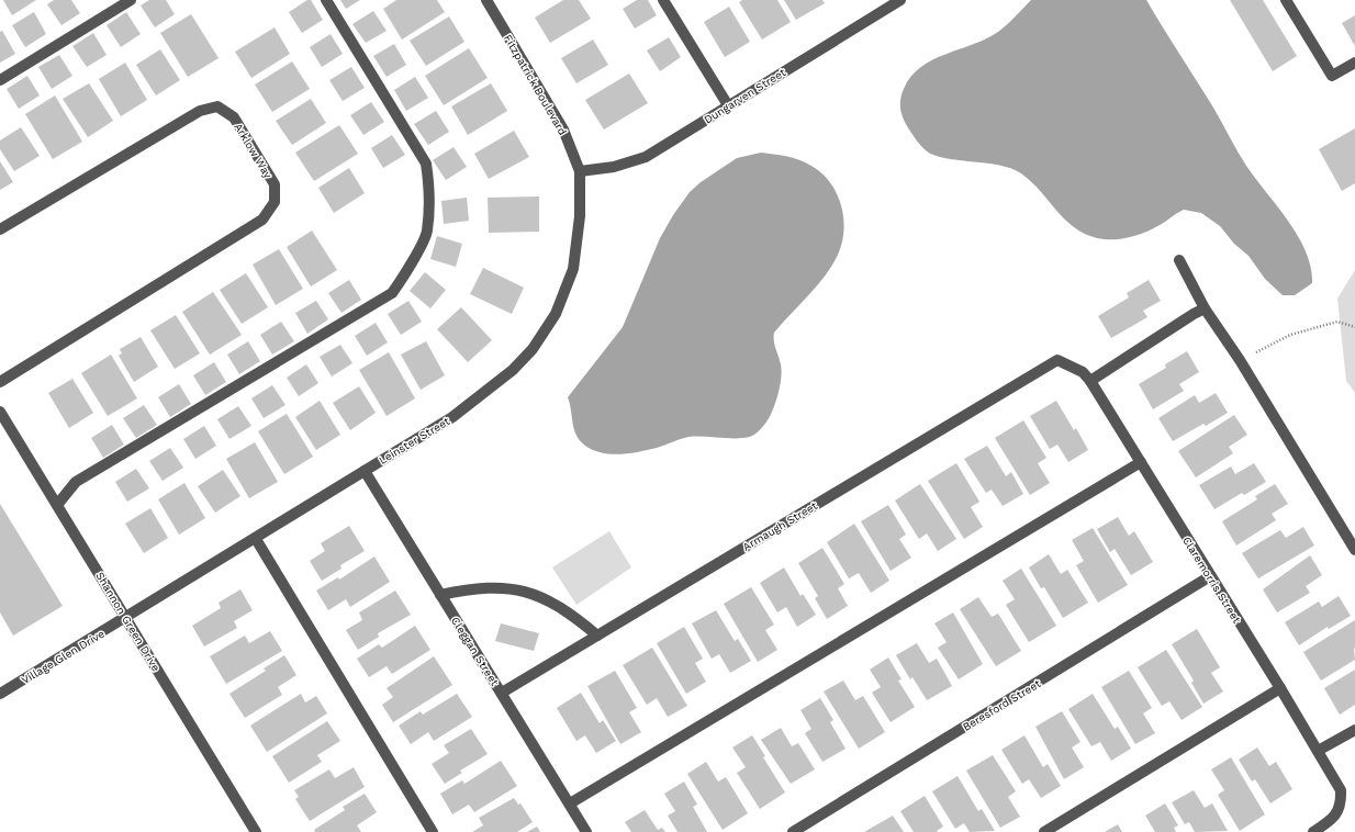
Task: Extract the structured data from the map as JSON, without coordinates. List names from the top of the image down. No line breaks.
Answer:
{"streets":{"street":["Fitzpatrick Boulevard","Dungarven Street","Arklow Way","Leinster Street","Armaugh Street","Claremorris Street","Shannon Green Drive","Cleggan Street","Village Glen Drive","Beresford Street"]},"crossings":[["Fitzpatrick Boulevard","Dungarven Street"],["Fitzpatrick Boulevard","Leinster Street"],["Dungarven Street","Leinster Street"],["Leinster Street","Shannon Green Drive"],["Leinster Street","Cleggan Street"],["Leinster Street","Village Glen Drive"],["Armaugh Street","Claremorris Street"],["Armaugh Street","Cleggan Street"],["Claremorris Street","Beresford Street"],["Shannon Green Drive","Village Glen Drive"]]}
